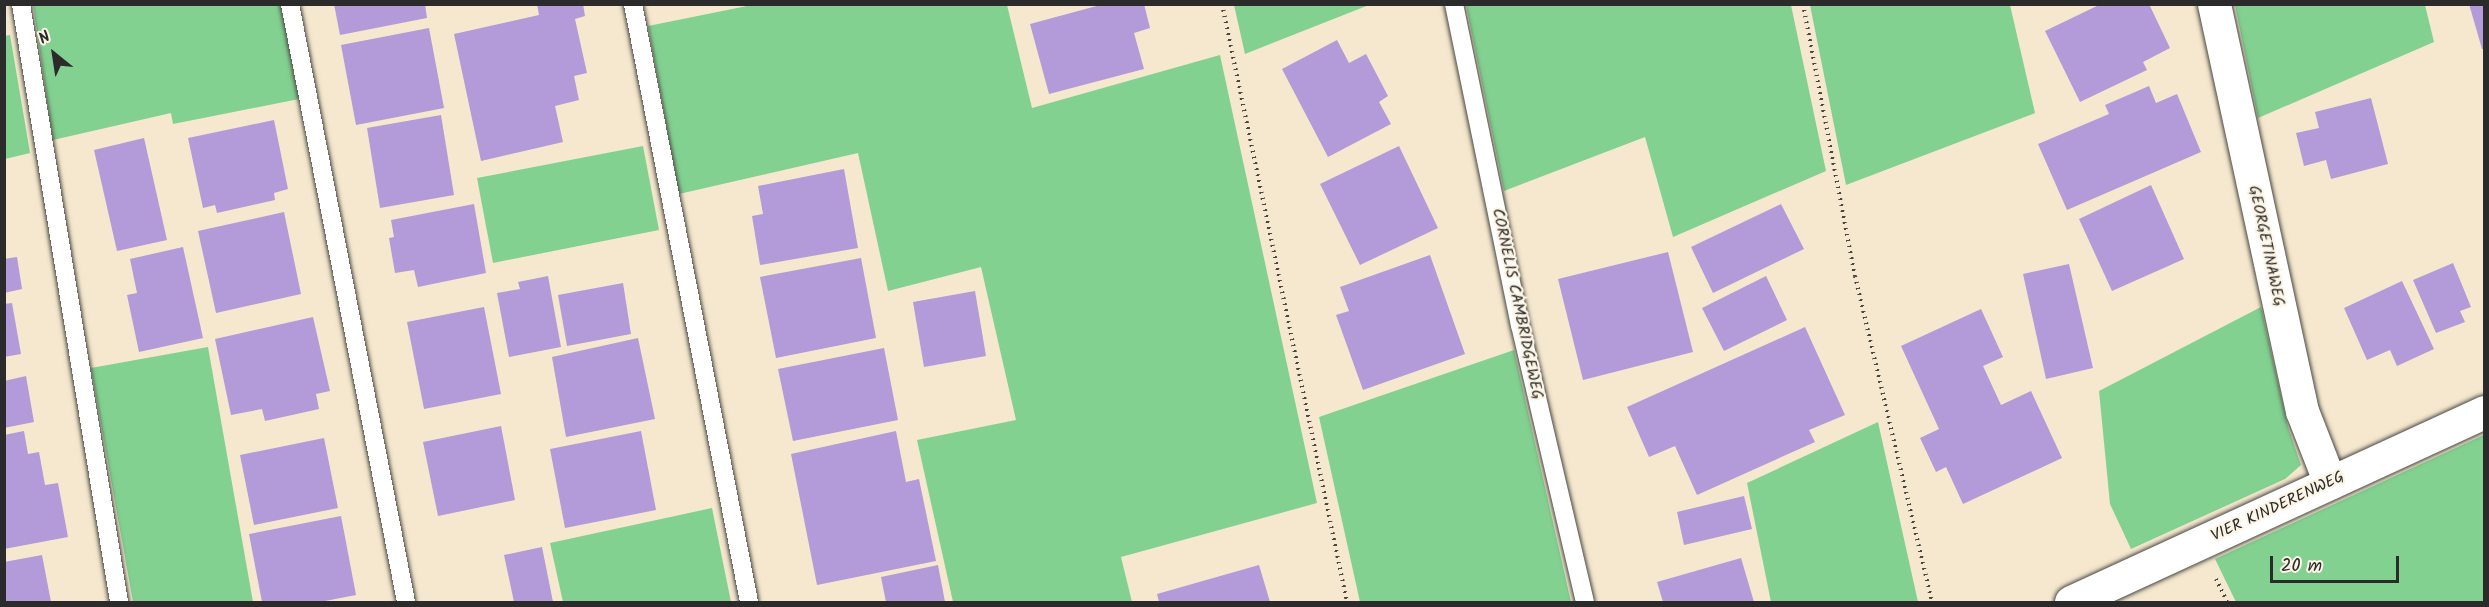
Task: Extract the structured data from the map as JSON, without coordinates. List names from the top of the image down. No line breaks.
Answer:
{"streets":{"street":["GEORGETINAWEG","VIER KINDERENWEG"],"lane":["CORNELIS CAMBRIDGEWEG"]},"crossings":[["GEORGETINAWEG","VIER KINDERENWEG"]],"scale_bar":"20 m","north":"top left"}
